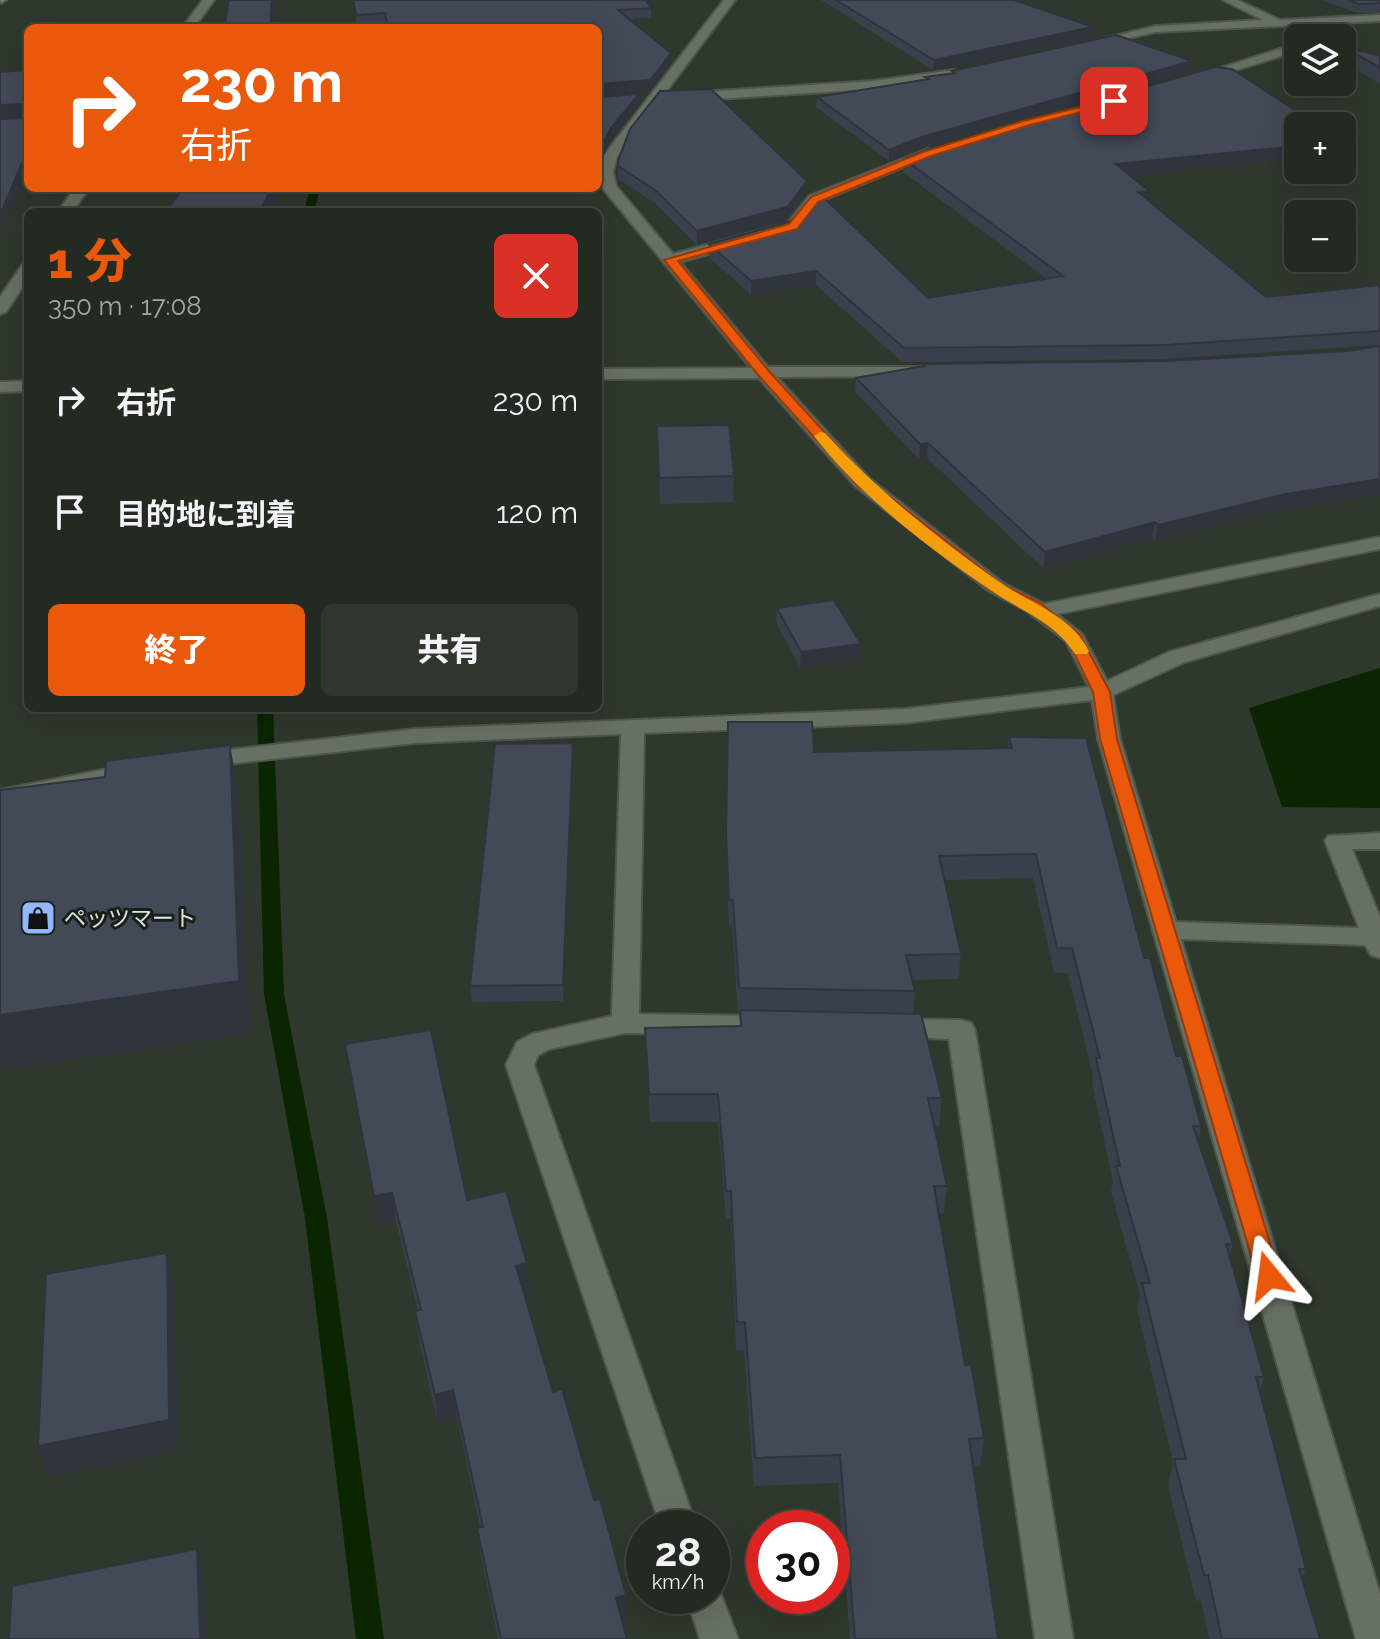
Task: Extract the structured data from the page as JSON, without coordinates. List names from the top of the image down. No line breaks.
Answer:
{"places":{"shop":["ペッツマート"]},"page":{"map_buttons":["+","−"],"turn":["230 m","右折"],"heading":["1 分","350 m · 17:08"],"list":[{"name":"右折","value":"230 m"},{"name":"目的地に到着","value":"120 m"}],"buttons":["終了","共有"],"speed":"28 km/h","limit":"30"}}
